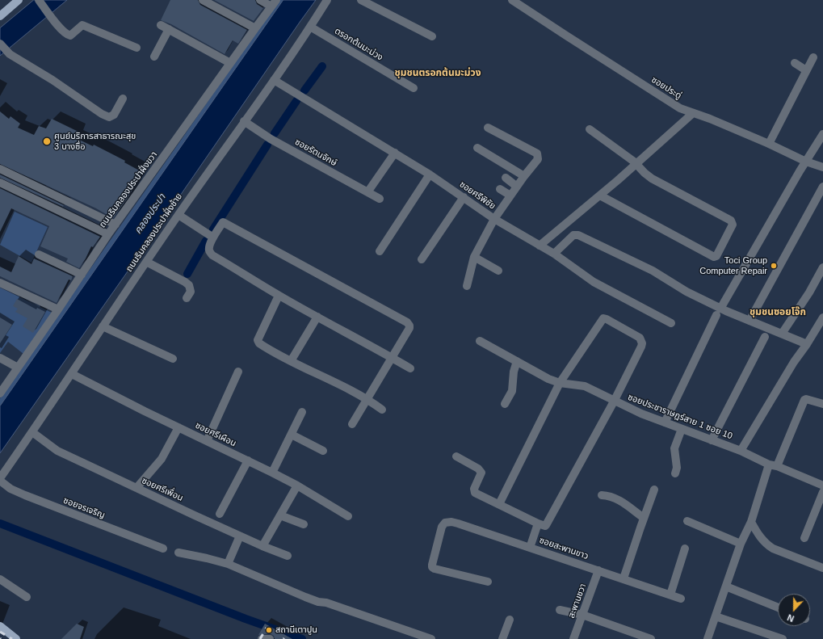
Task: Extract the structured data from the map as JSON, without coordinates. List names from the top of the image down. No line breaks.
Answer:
{"streets":{"street":["ตรอกต้นมะม่วง","ซอยประดู่","ซอยรัตนจักษ์","ถนนริมคลองประปาฝั่งขวา","ซอยศรีพิชัย","ถนนริมคลองประปาฝั่งซ้าย","ซอยประชาราษฎร์สาย 1 ซอย 10","ซอยศรีเผือน","ซอยศรีเพื่อน","ซอยจรเจริญ","ซอยสะพานขาว","สะพานชวา"]},"crossings":[["ตรอกต้นมะม่วง","ถนนริมคลองประปาฝั่งซ้าย"],["ซอยรัตนจักษ์","ถนนริมคลองประปาฝั่งซ้าย"],["ซอยศรีพิชัย","ถนนริมคลองประปาฝั่งซ้าย"],["ถนนริมคลองประปาฝั่งซ้าย","ซอยศรีเผือน"],["ถนนริมคลองประปาฝั่งซ้าย","ซอยศรีเพื่อน"],["ซอยสะพานขาว","สะพานชวา"]],"districts":["ชุมชนตรอกต้นมะม่วง","ชุมชนซอยโจ๊ก"],"water":["คลองประปา"],"places":["ศูนย์บริการสาธารณะสุข 3 บางซื่อ","Toci Group Computer Repair","สถานีเตาปูน"],"north":"bottom"}
